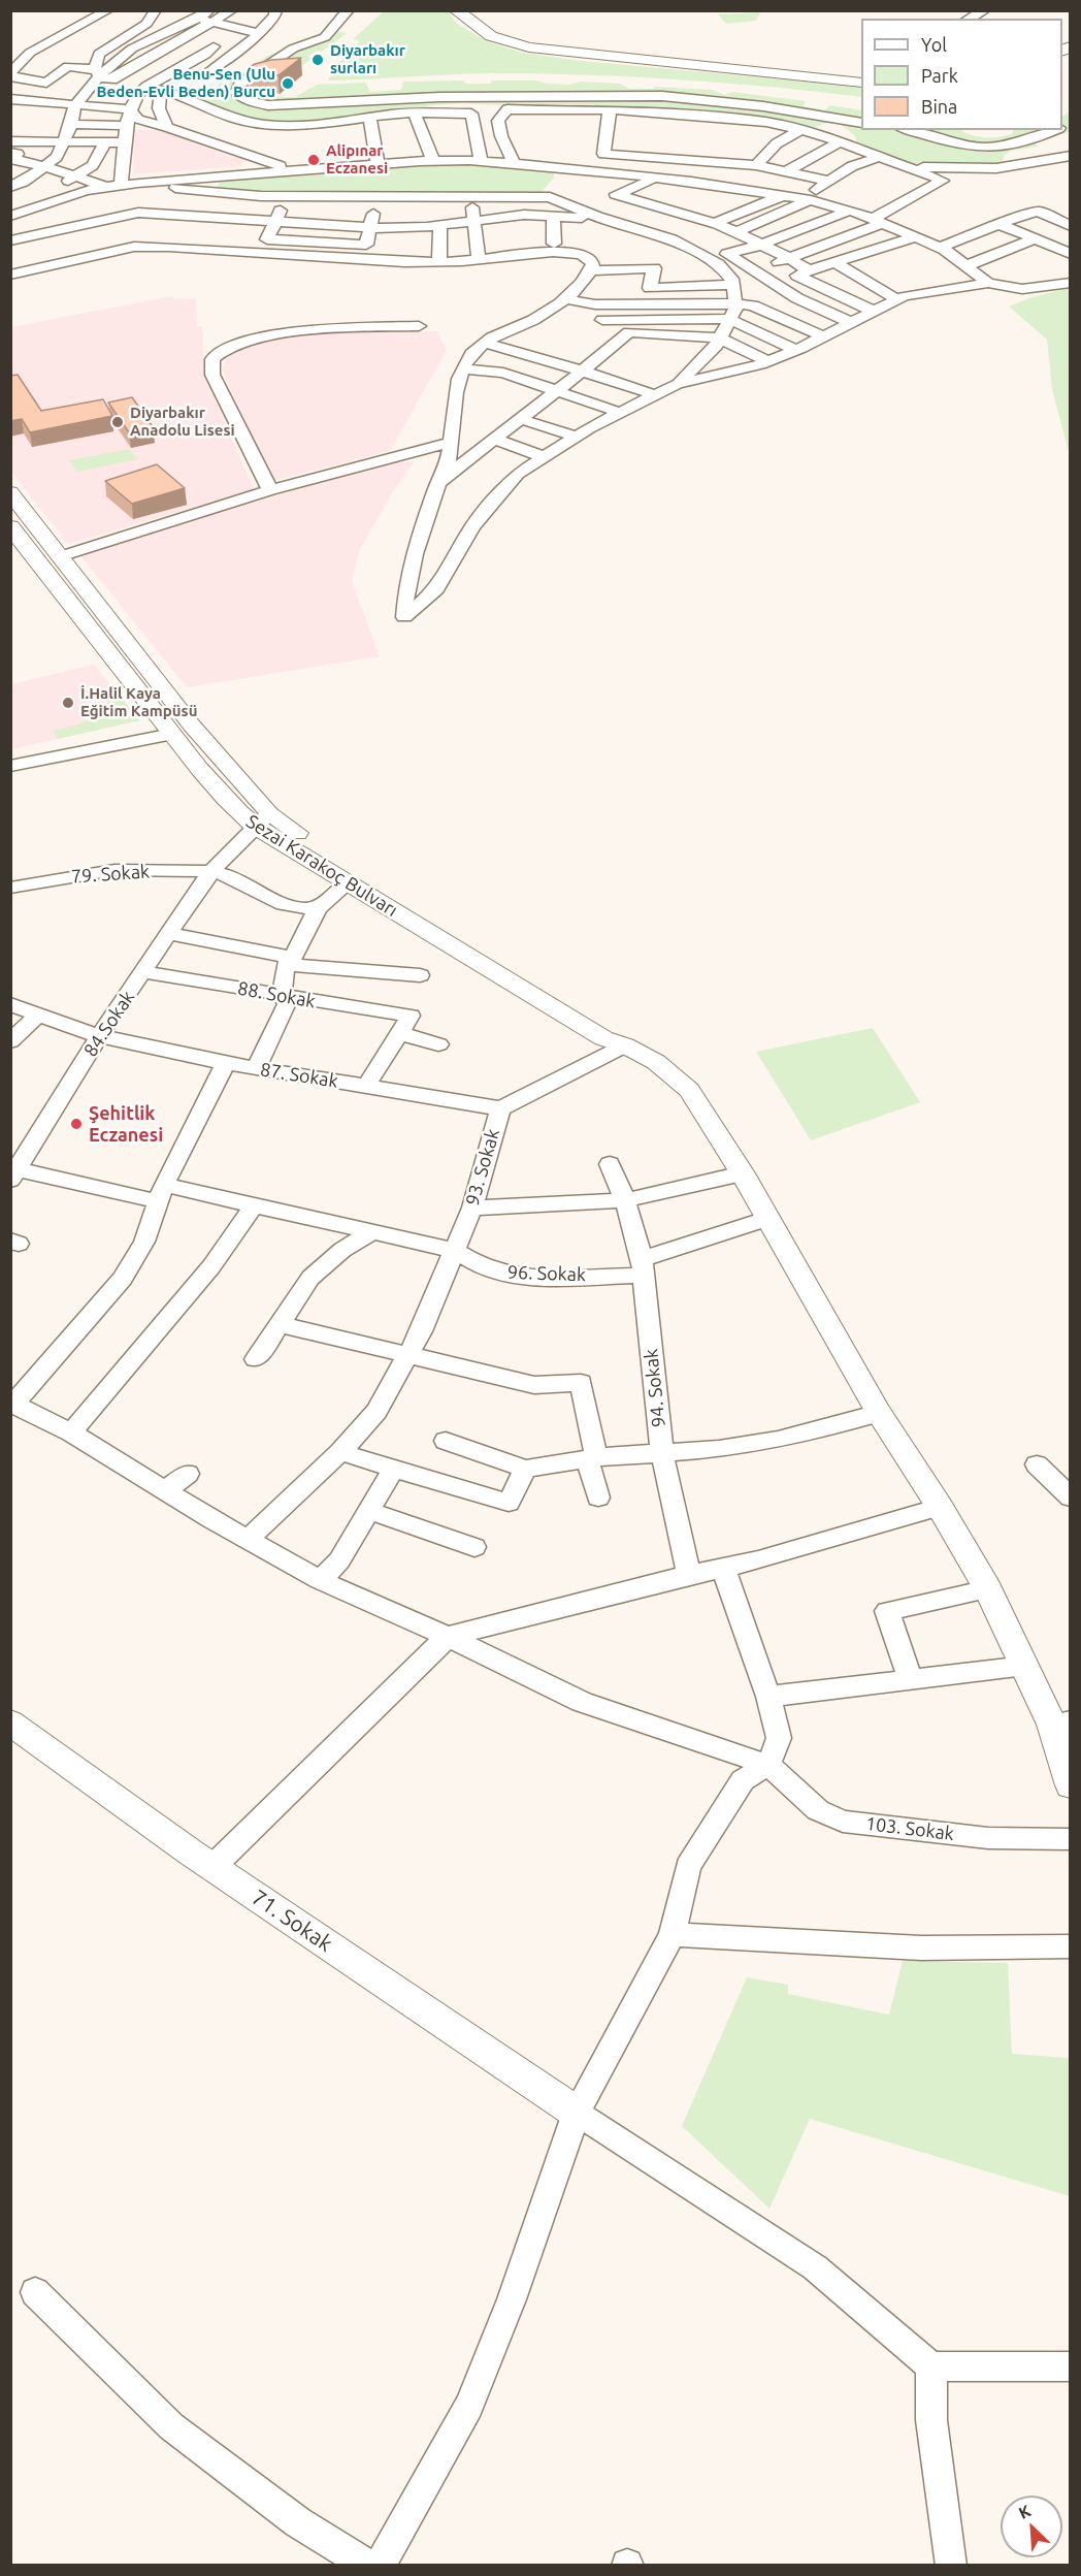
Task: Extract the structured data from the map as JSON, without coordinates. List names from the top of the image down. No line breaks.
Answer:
{"streets":{"street":["Sezai Karakoç Bulvarı","79. Sokak","88. Sokak","84.Sokak","87. Sokak","93. Sokak","96. Sokak","94. Sokak","103. Sokak","71. Sokak"]},"crossings":[["Sezai Karakoç Bulvarı","84.Sokak"],["Sezai Karakoç Bulvarı","93. Sokak"],["79. Sokak","84.Sokak"],["88. Sokak","84.Sokak"],["84.Sokak","87. Sokak"],["84.Sokak","96. Sokak"],["87. Sokak","93. Sokak"],["93. Sokak","96. Sokak"],["96. Sokak","94. Sokak"]],"places":["Diyarbakır surları","Benu-Sen (Ulu Beden-Evli Beden) Burcu","Alipınar Eczanesi","Diyarbakır Anadolu Lisesi","İ.Halil Kaya Eğitim Kampüsü","Şehitlik Eczanesi"],"legend":["Yol","Park","Bina"],"north":"top left"}
